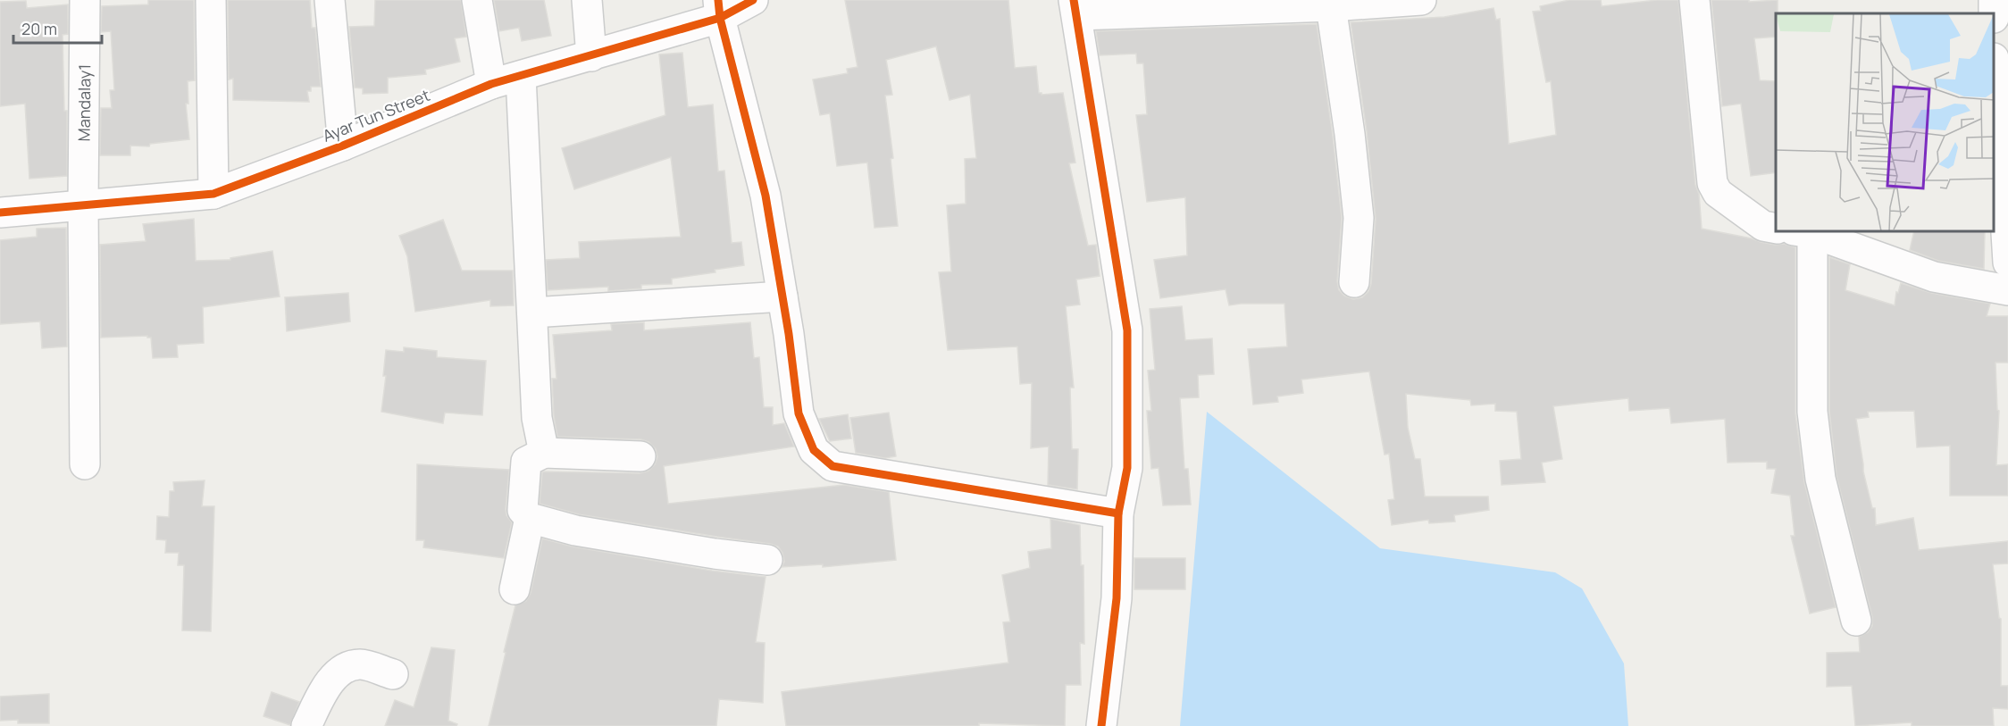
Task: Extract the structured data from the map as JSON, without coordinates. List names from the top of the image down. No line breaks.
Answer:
{"streets":{"street":["Mandalay1","Ayar Tun Street"]},"crossings":[["Mandalay1","Ayar Tun Street"]],"scale_bar":"20 m"}
